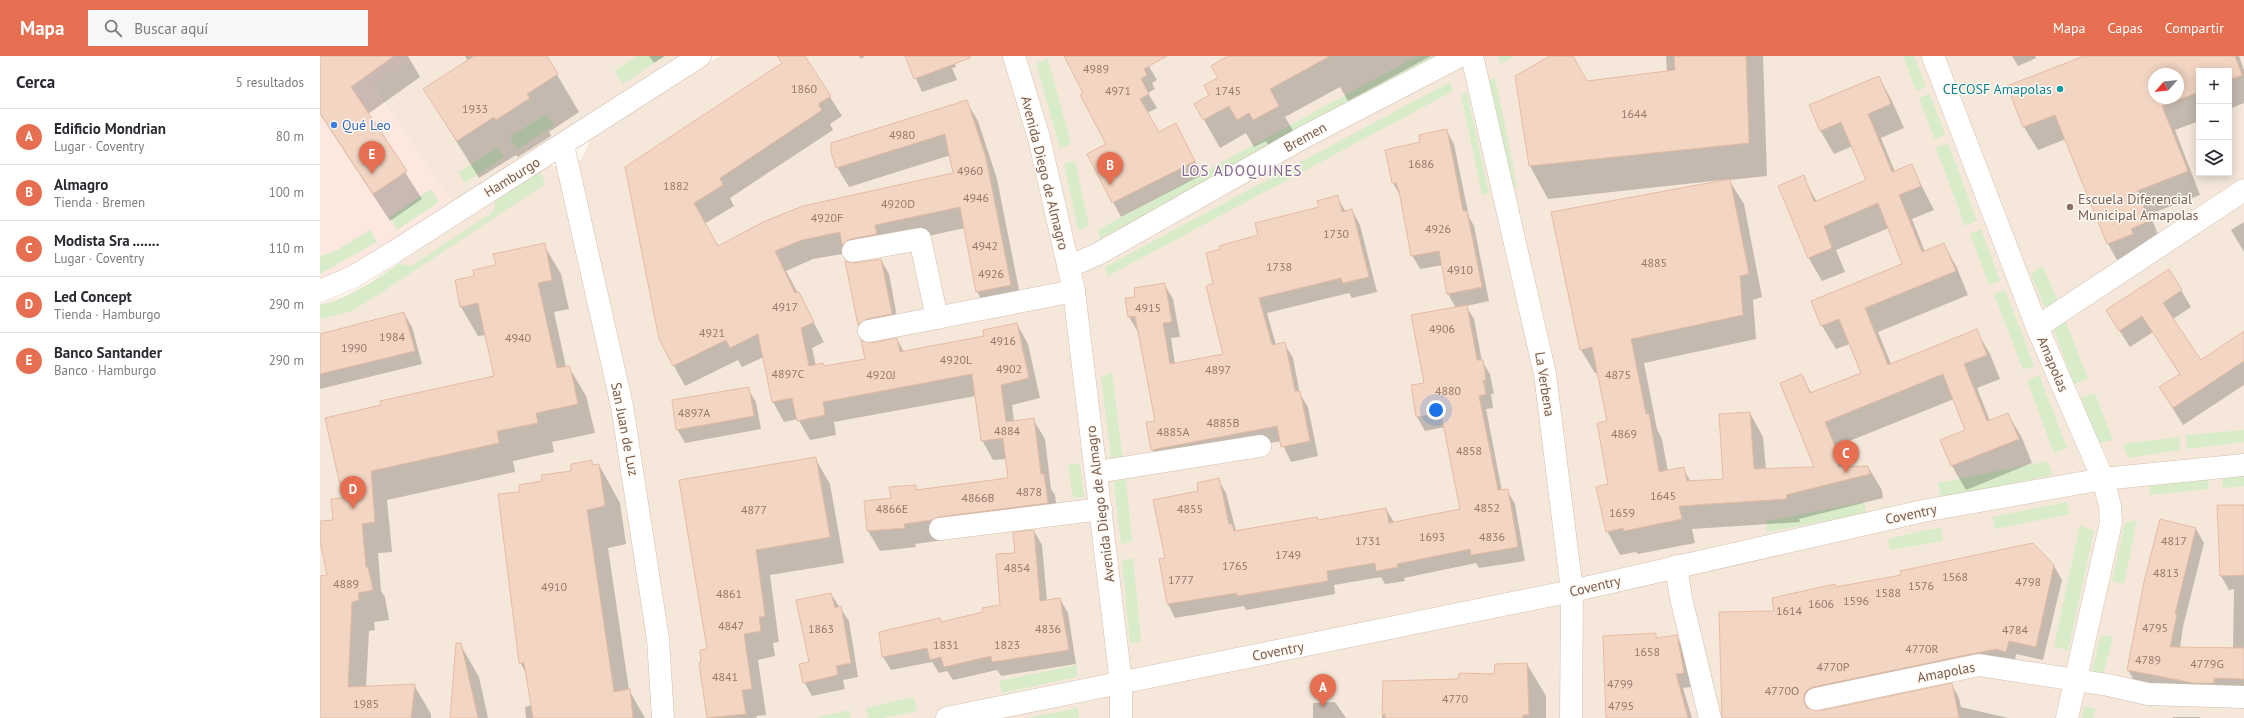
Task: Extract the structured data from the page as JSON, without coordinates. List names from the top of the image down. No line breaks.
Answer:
{"streets":{"street":["Bremen","Avenida Diego de Almagro","Hamburgo","Amapolas","La Verbena","San Juan de Luz","Coventry"]},"crossings":[["Bremen","Avenida Diego de Almagro"],["Avenida Diego de Almagro","Coventry"],["Hamburgo","San Juan de Luz"],["Amapolas","Coventry"],["La Verbena","Coventry"]],"districts":["LOS ADOQUINES"],"places":["CECOSF Amapolas","Qué Leo","Escuela Diferencial Municipal Amapolas"],"house_numbers":["4989","1860","4971","1745","1933","1644","4980","1686","4960","1882","4946","4920D","4920F","4926","1730","4942","4885","1738","4910","4926","4917","4915","4906","4921","1984","4940","4916","1990","4920L","4902","4897","4897C","4920J","4875","4880","4897A","4885B","4884","4885A","4869","4858","4878","1645","4866B","4852","4866E","4855","4877","1659","1693","4836","1731","4817","1749","1765","4854","4813","1568","1777","4798","4889","1576","4910","1588","4861","1596","1606","1614","4847","4795","1863","4836","4784","1831","1823","4770R","1658","4789","4779G","4770P","4841","4799","4770O","4770","1985","4795"],"north":"bottom left","page":{"header":"Mapa","search":"Buscar aquí","nav":["Mapa","Capas","Compartir"],"heading":["Cerca","5 resultados"],"map_buttons":["+","−"],"list":[{"mark":"A","name":"Edificio Mondrian","note":"Lugar · Coventry","value":"80 m"},{"mark":"B","name":"Almagro","note":"Tienda · Bremen","value":"100 m"},{"mark":"C","name":"Modista Sra .......","note":"Lugar · Coventry","value":"110 m"},{"mark":"D","name":"Led Concept","note":"Tienda · Hamburgo","value":"290 m"},{"mark":"E","name":"Banco Santander","note":"Banco · Hamburgo","value":"290 m"}],"pins":["E","B","C","D","A"]}}
